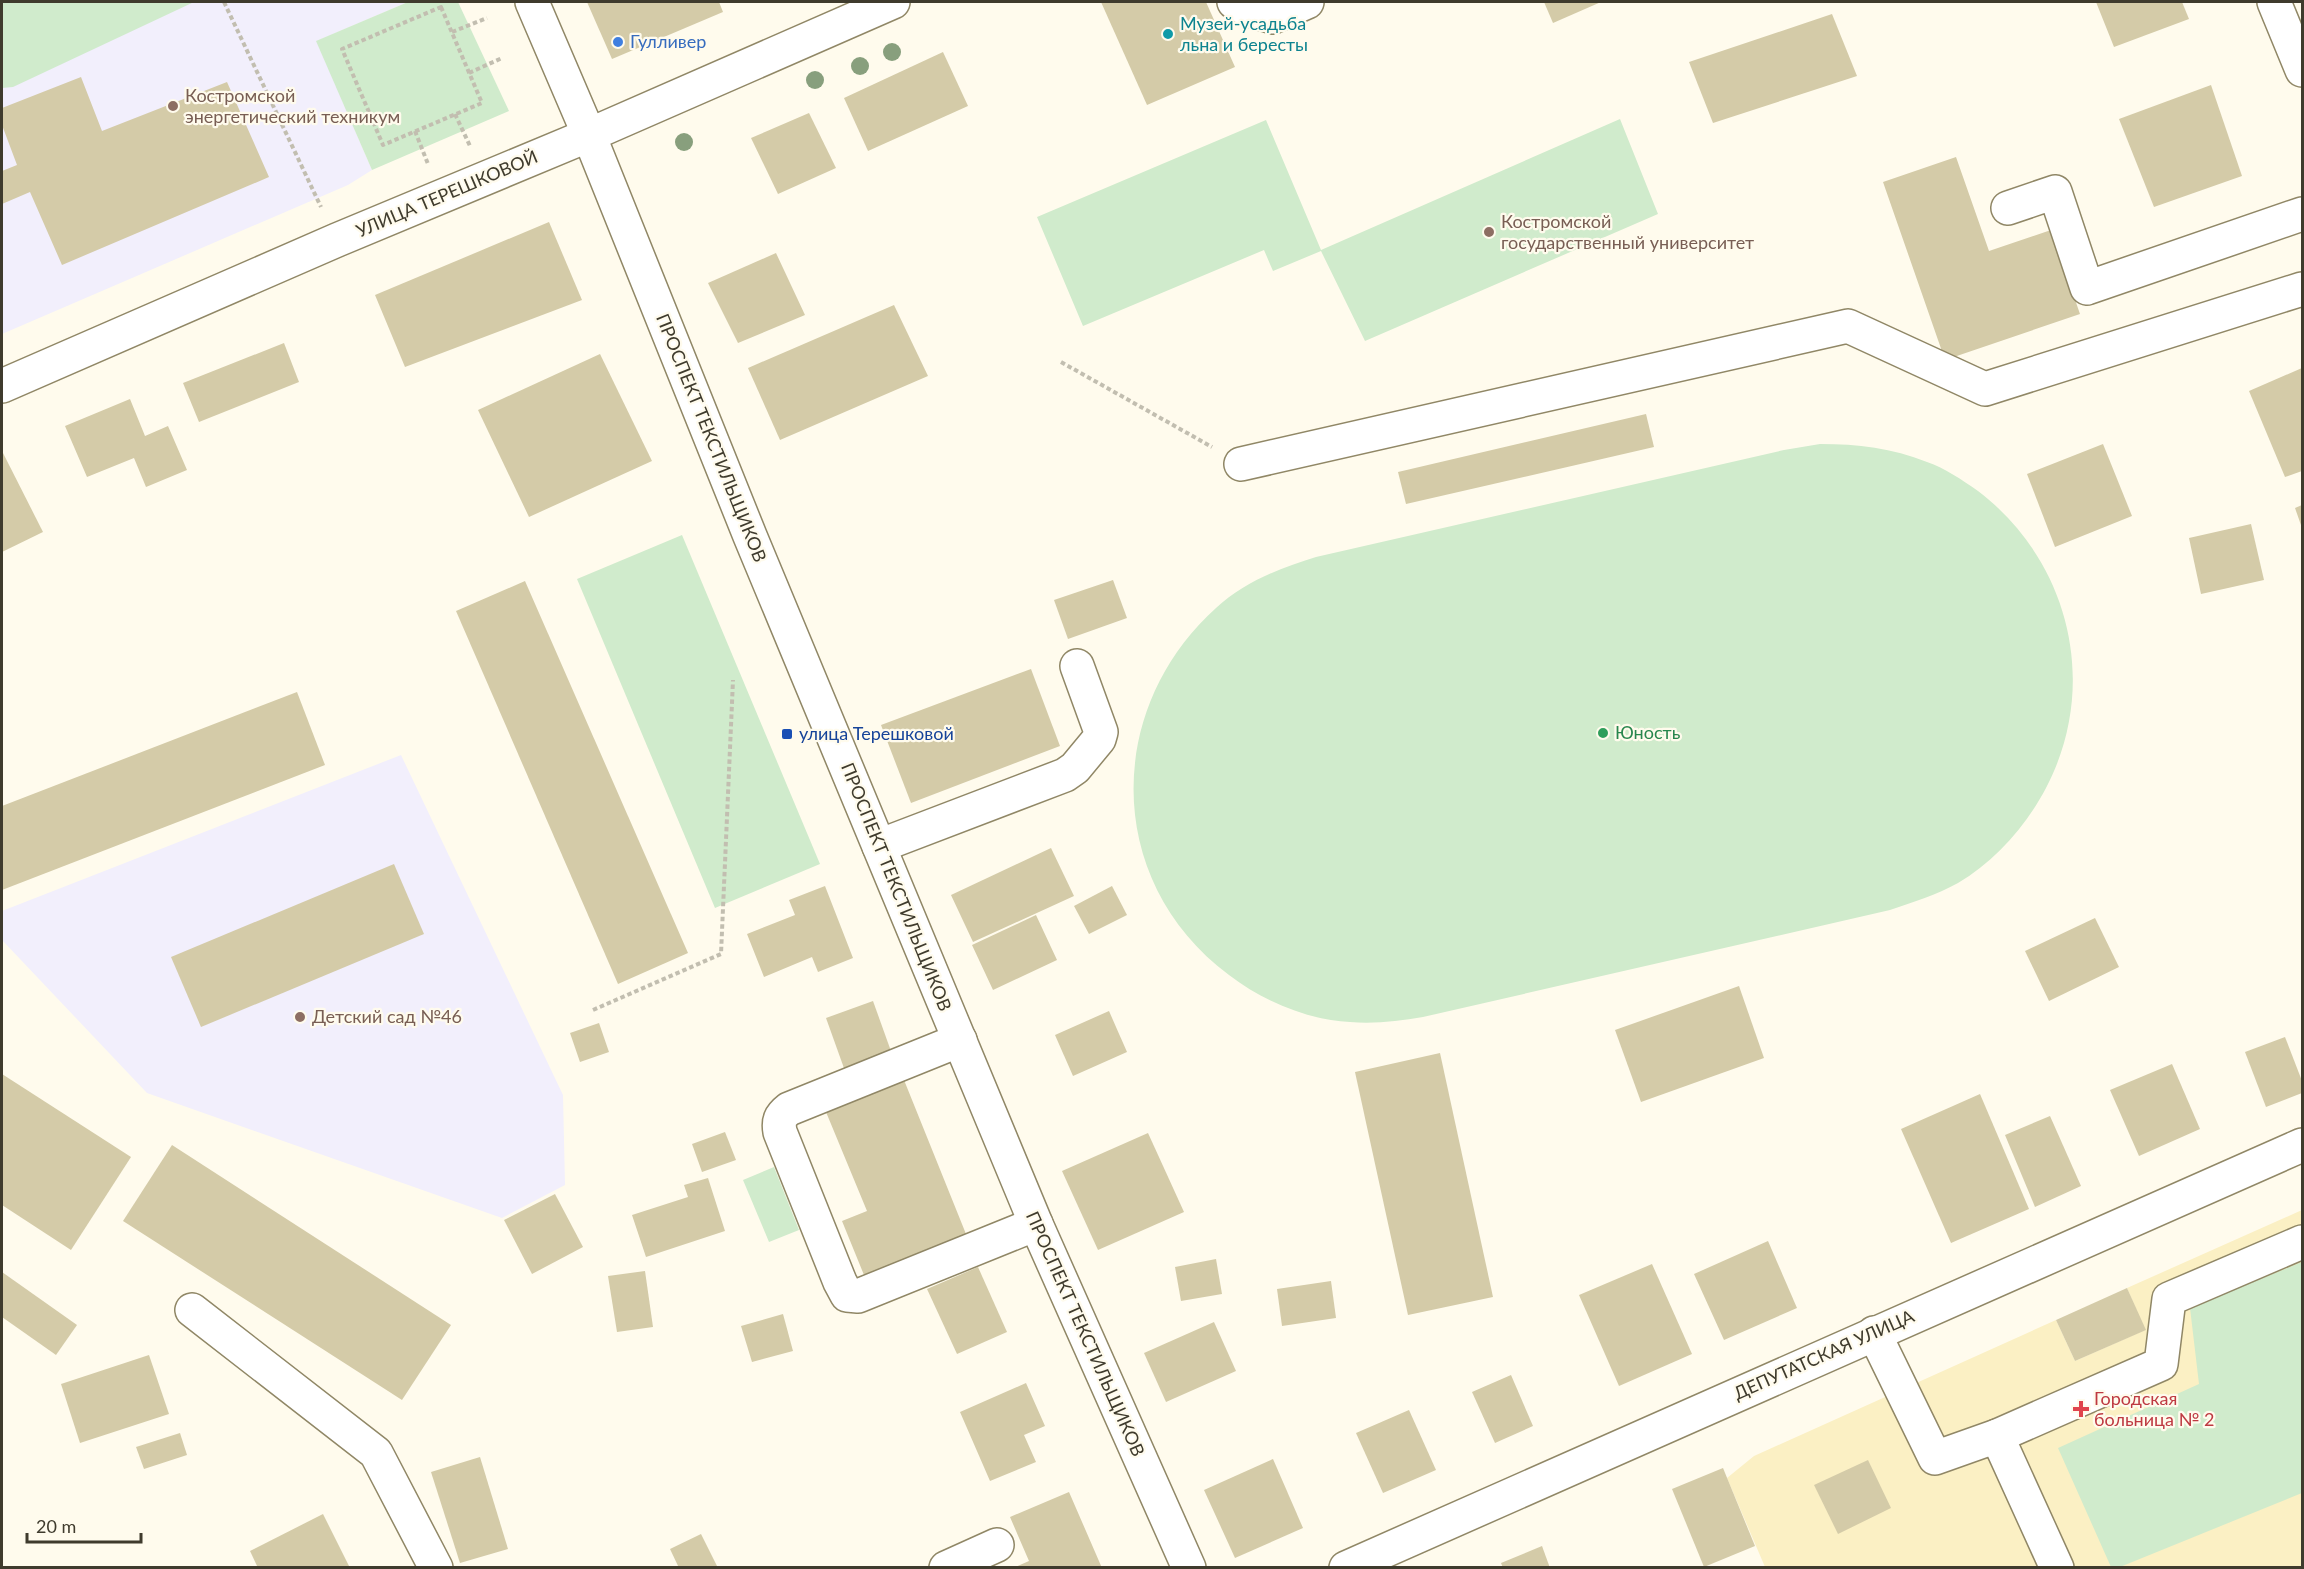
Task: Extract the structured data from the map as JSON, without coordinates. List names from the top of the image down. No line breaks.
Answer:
{"streets":{"street":["УЛИЦА ТЕРЕШКОВОЙ","ПРОСПЕКТ ТЕКСТИЛЬЩИКОВ","ДЕПУТАТСКАЯ УЛИЦА"]},"crossings":[["УЛИЦА ТЕРЕШКОВОЙ","ПРОСПЕКТ ТЕКСТИЛЬЩИКОВ"]],"places":{"other":["Музей-усадьба льна и бересты","Гулливер","Костромской энергетический техникум","Костромской государственный университет","Юность","Детский сад №46"],"transit":["улица Терешковой"],"health":["Городская больница № 2"]},"scale_bar":"20 m"}
